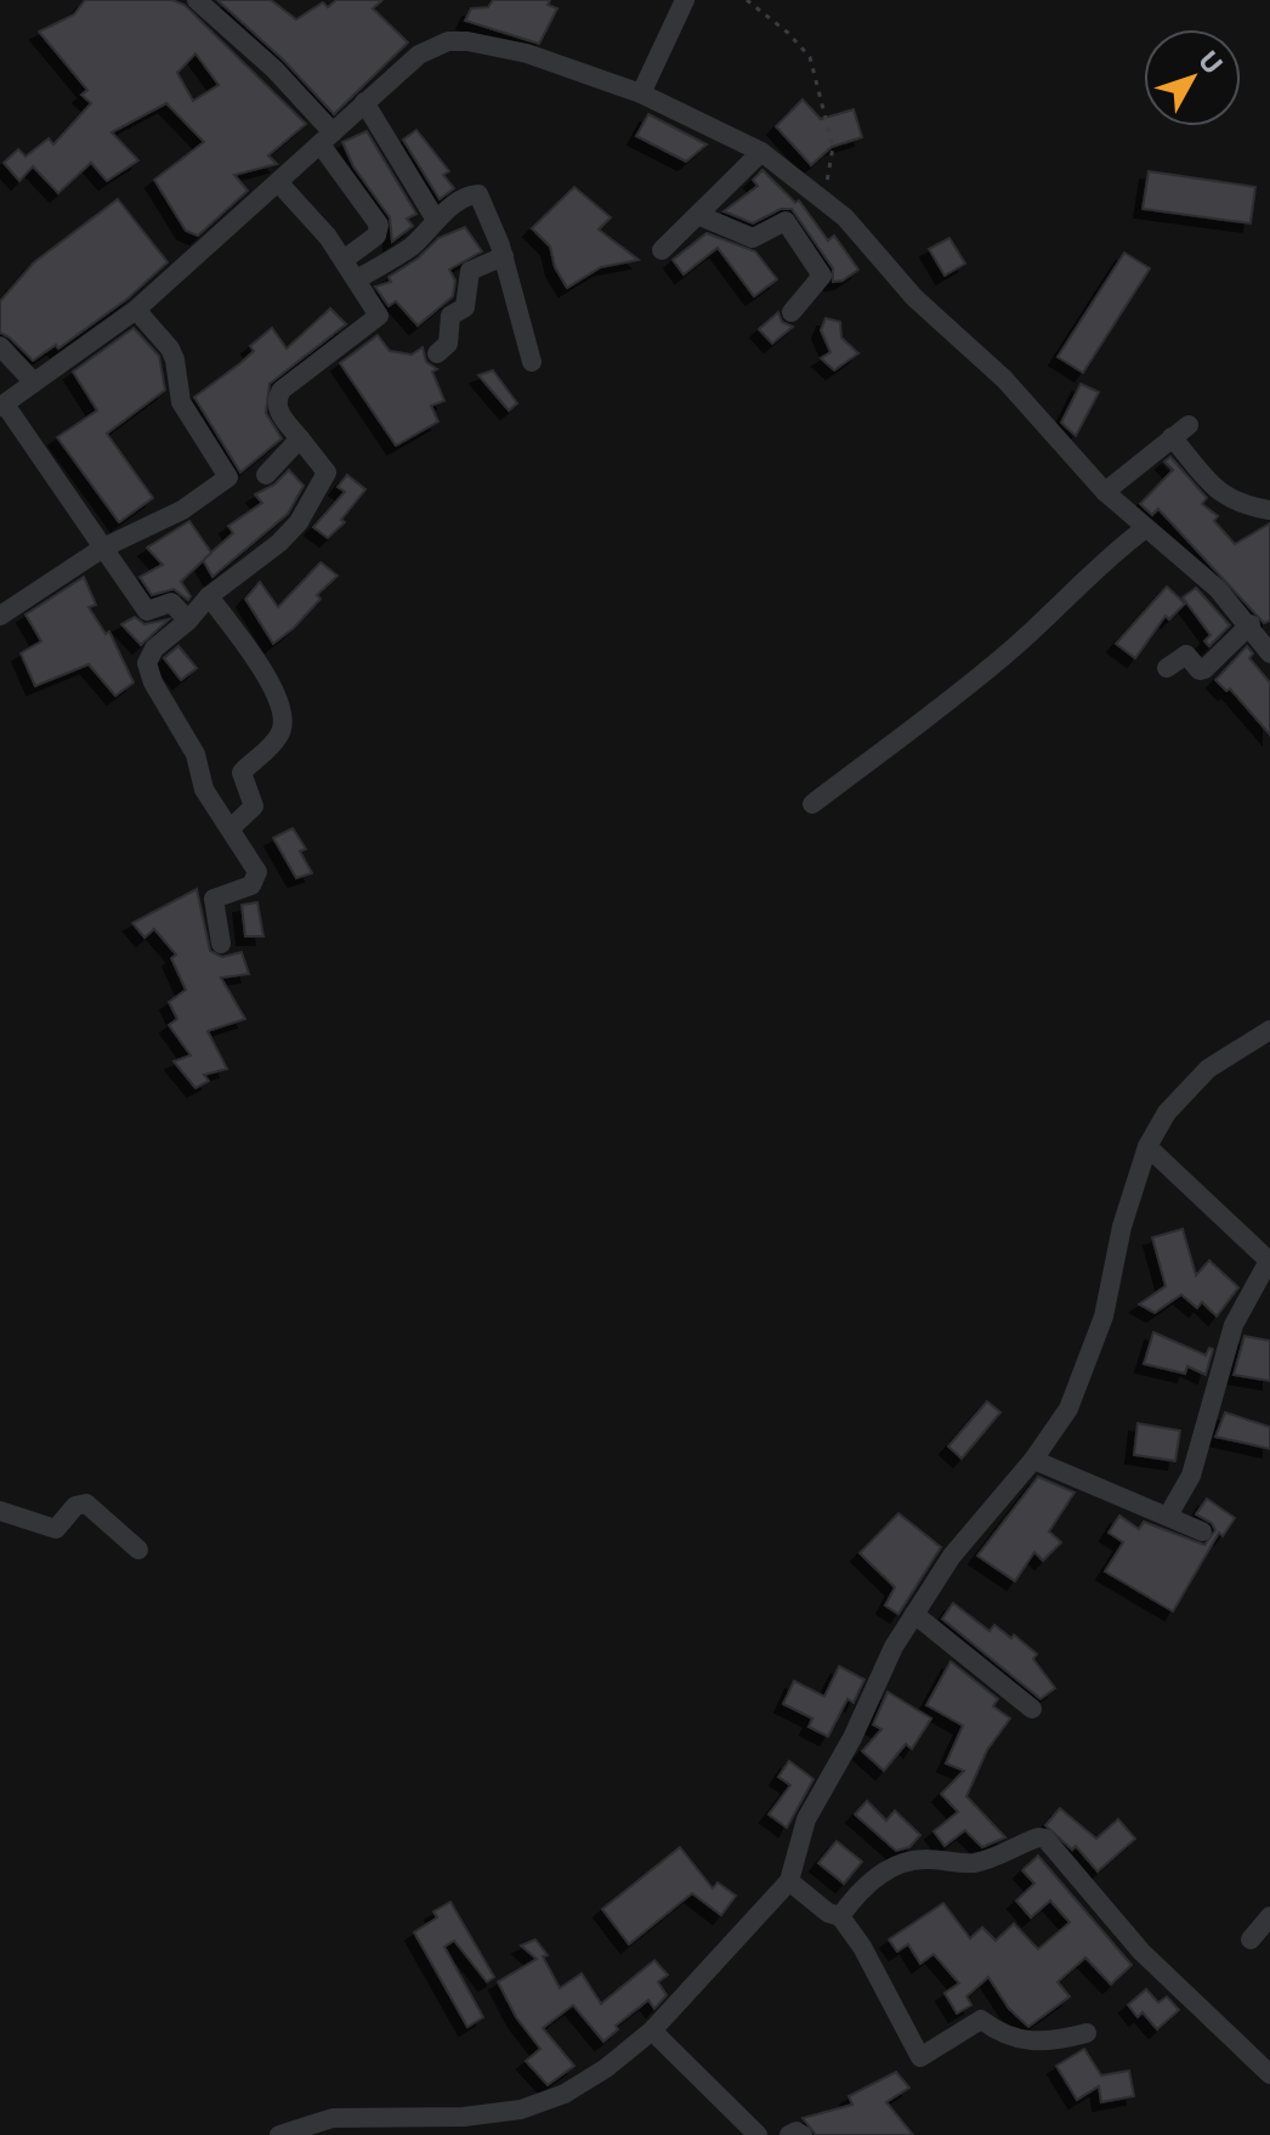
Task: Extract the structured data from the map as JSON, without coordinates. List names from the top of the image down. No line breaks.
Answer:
{"north":"top right"}
